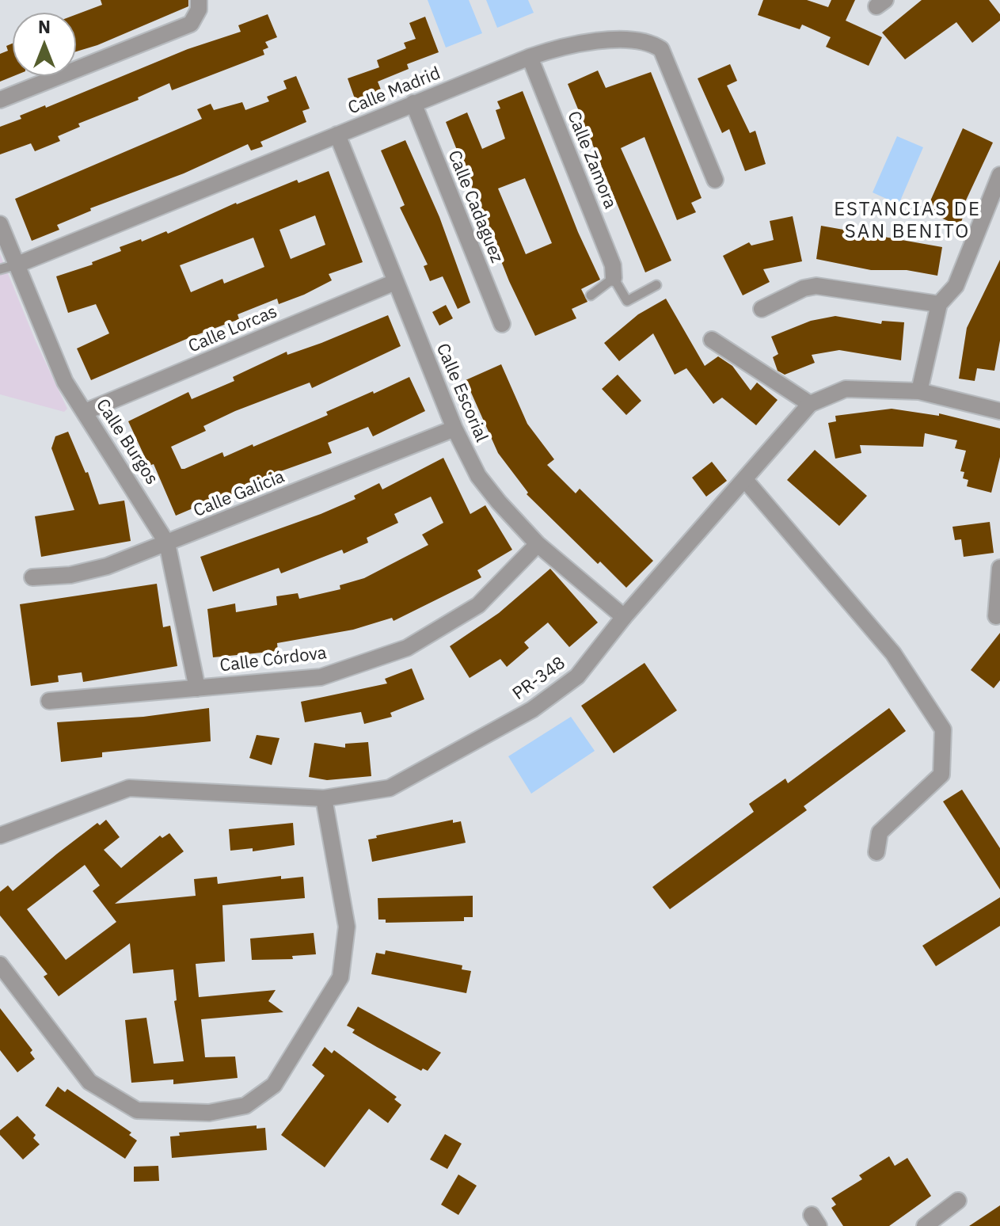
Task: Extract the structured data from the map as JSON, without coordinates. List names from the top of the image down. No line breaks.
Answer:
{"streets":{"street":["Calle Madrid","Calle Zamora","Calle Cadaguez","Calle Lorcas","Calle Escorial","Calle Burgos","Calle Galicia","Calle Córdova","PR-348"]},"crossings":[["Calle Madrid","Calle Zamora"],["Calle Madrid","Calle Cadaguez"],["Calle Madrid","Calle Escorial"],["Calle Madrid","Calle Burgos"],["Calle Lorcas","Calle Escorial"],["Calle Lorcas","Calle Burgos"],["Calle Escorial","Calle Galicia"],["Calle Escorial","Calle Córdova"],["Calle Escorial","PR-348"],["Calle Burgos","Calle Galicia"],["Calle Burgos","Calle Córdova"]],"districts":["ESTANCIAS DE SAN BENITO"],"north":"top"}
